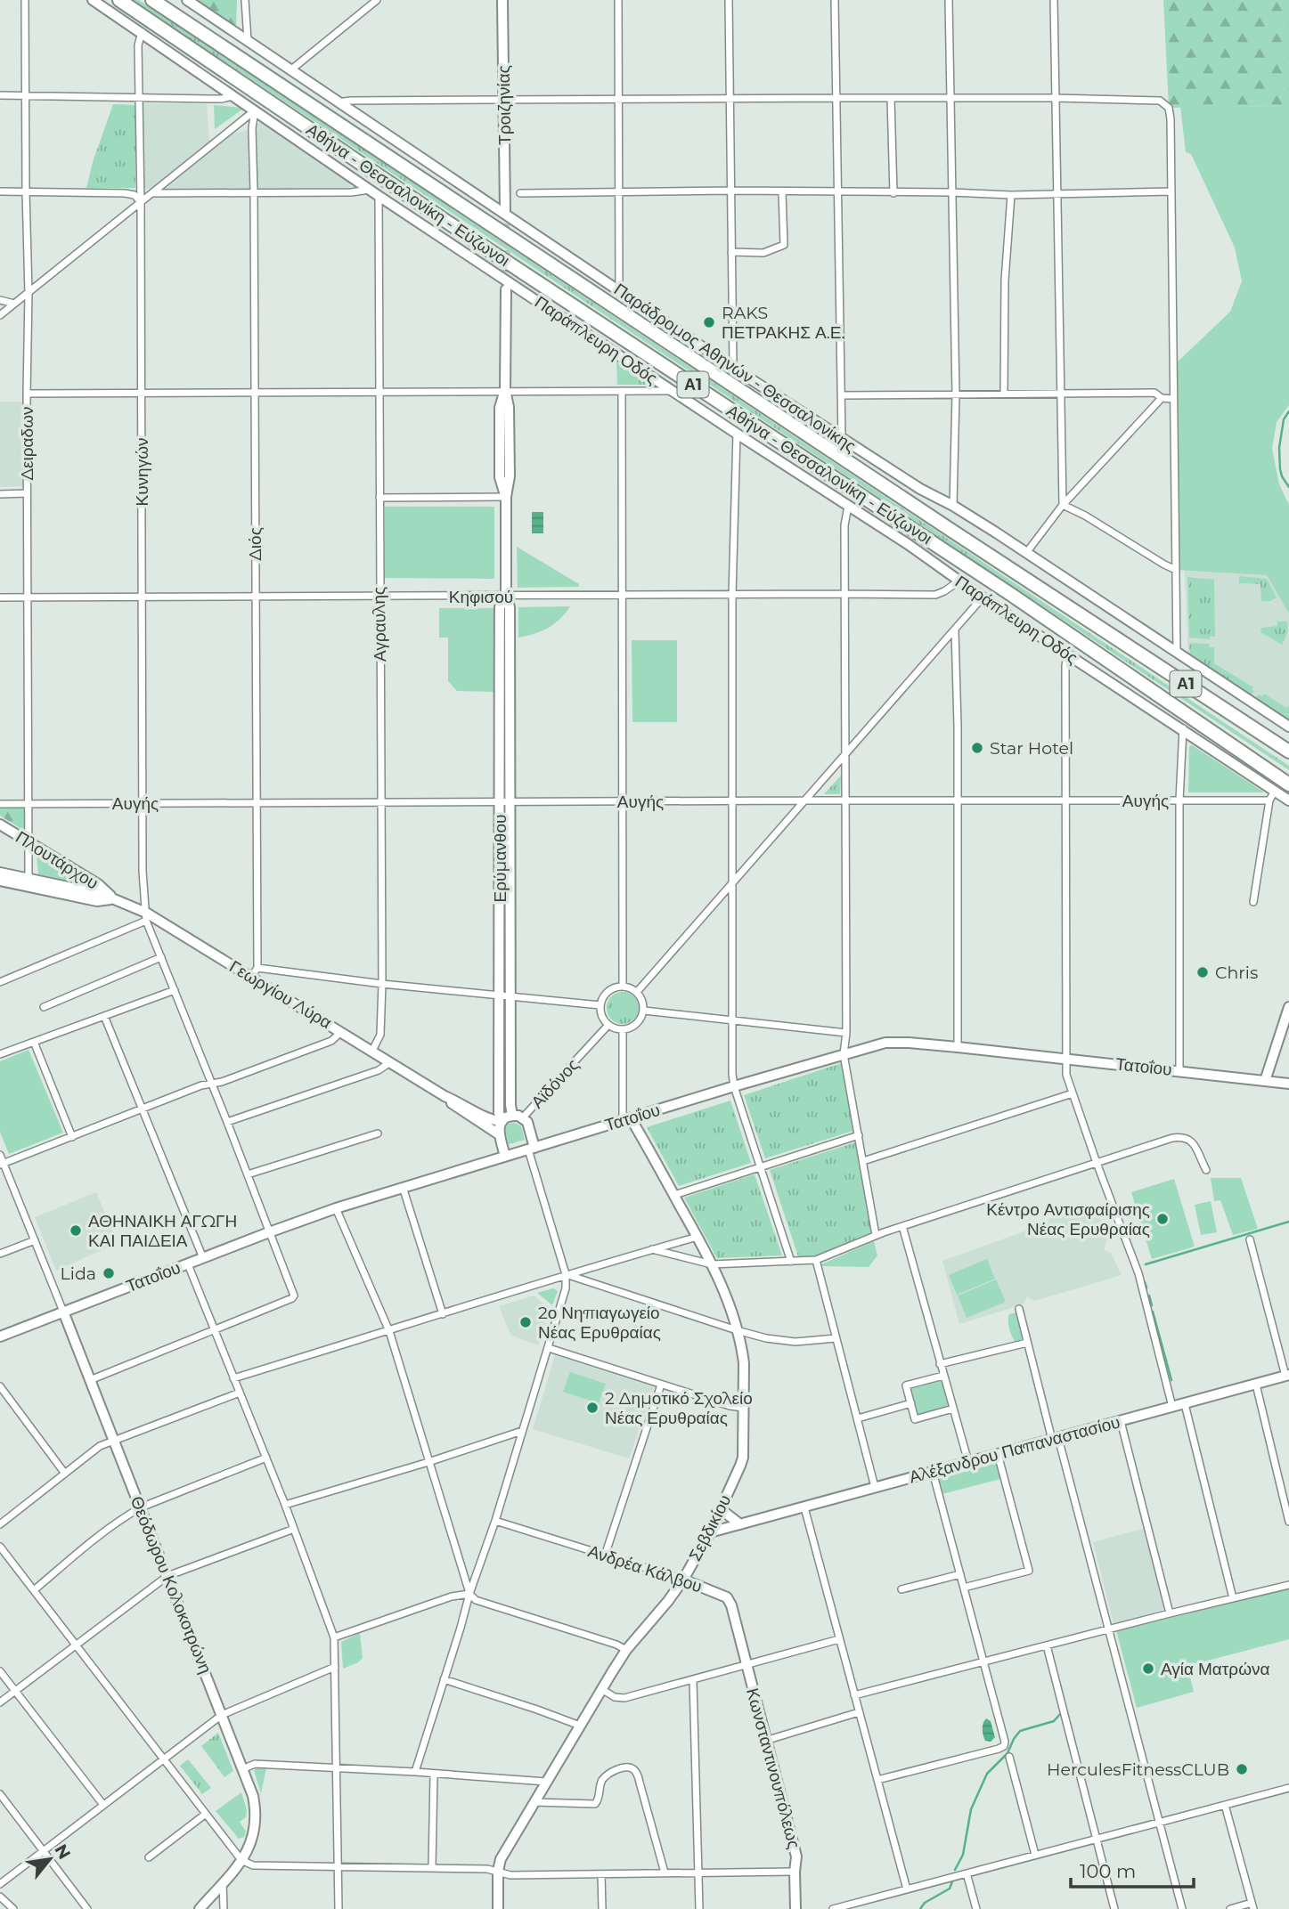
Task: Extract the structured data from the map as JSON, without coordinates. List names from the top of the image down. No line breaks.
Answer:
{"streets":{"highway":["Αθήνα - Θεσσαλονίκη - Εύζωνοι","Α1"],"main road":["Τροιζηνίας","Παράπλευρη Οδός","Παράδρομος Αθηνών - Θεσσαλονίκης","Ερύμανθου","Πλουτάρχου","Γεωργίου Λύρα","Τατοΐου","Αϊδόνος","Αλέξανδρου Παπαναστασίου","Σεβδικίου","Ανδρέα Κάλβου","Θεόδωρου Κολοκοτρώνη","Κωνσταντινουπόλεως"],"street":["Δειραδων","Κυνηγών","Διός","Κηφισού","Αγραυλης","Αυγής"]},"crossings":[["Παράπλευρη Οδός","Κυνηγών"],["Παράπλευρη Οδός","Διός"],["Παράπλευρη Οδός","Κηφισού"],["Παράπλευρη Οδός","Αγραυλης"],["Δειραδων","Κηφισού"],["Δειραδων","Αυγής"],["Δειραδων","Πλουτάρχου"],["Δειραδων","Γεωργίου Λύρα"],["Κυνηγών","Κηφισού"],["Κυνηγών","Αυγής"],["Κυνηγών","Γεωργίου Λύρα"],["Κυνηγών","Τατοΐου"],["Διός","Κηφισού"],["Διός","Αυγής"],["Κηφισού","Αγραυλης"],["Κηφισού","Ερύμανθου"],["Αγραυλης","Αυγής"],["Αγραυλης","Γεωργίου Λύρα"],["Αυγής","Ερύμανθου"],["Ερύμανθου","Γεωργίου Λύρα"],["Ερύμανθου","Τατοΐου"],["Ερύμανθου","Αϊδόνος"],["Πλουτάρχου","Γεωργίου Λύρα"],["Γεωργίου Λύρα","Τατοΐου"],["Γεωργίου Λύρα","Αϊδόνος"],["Τατοΐου","Αϊδόνος"],["Τατοΐου","Σεβδικίου"],["Τατοΐου","Θεόδωρου Κολοκοτρώνη"],["Αλέξανδρου Παπαναστασίου","Σεβδικίου"],["Σεβδικίου","Ανδρέα Κάλβου"],["Ανδρέα Κάλβου","Κωνσταντινουπόλεως"]],"places":["RAKS ΠΕΤΡΑΚΗΣ Α.Ε.","Star Hotel","Chris","Κέντρο Αντισφαίρισης Νέας Ερυθραίας","ΑΘΗΝΑΙΚΗ ΑΓΩΓΗ ΚΑΙ ΠΑΙΔΕΙΑ","Lida","2ο Νηπιαγωγείο Νέας Ερυθραίας","2 Δημοτικό Σχολείο Νέας Ερυθραίας","Αγία Ματρώνα","HerculesFitnessCLUB"],"scale_bar":"100 m","north":"top right"}
